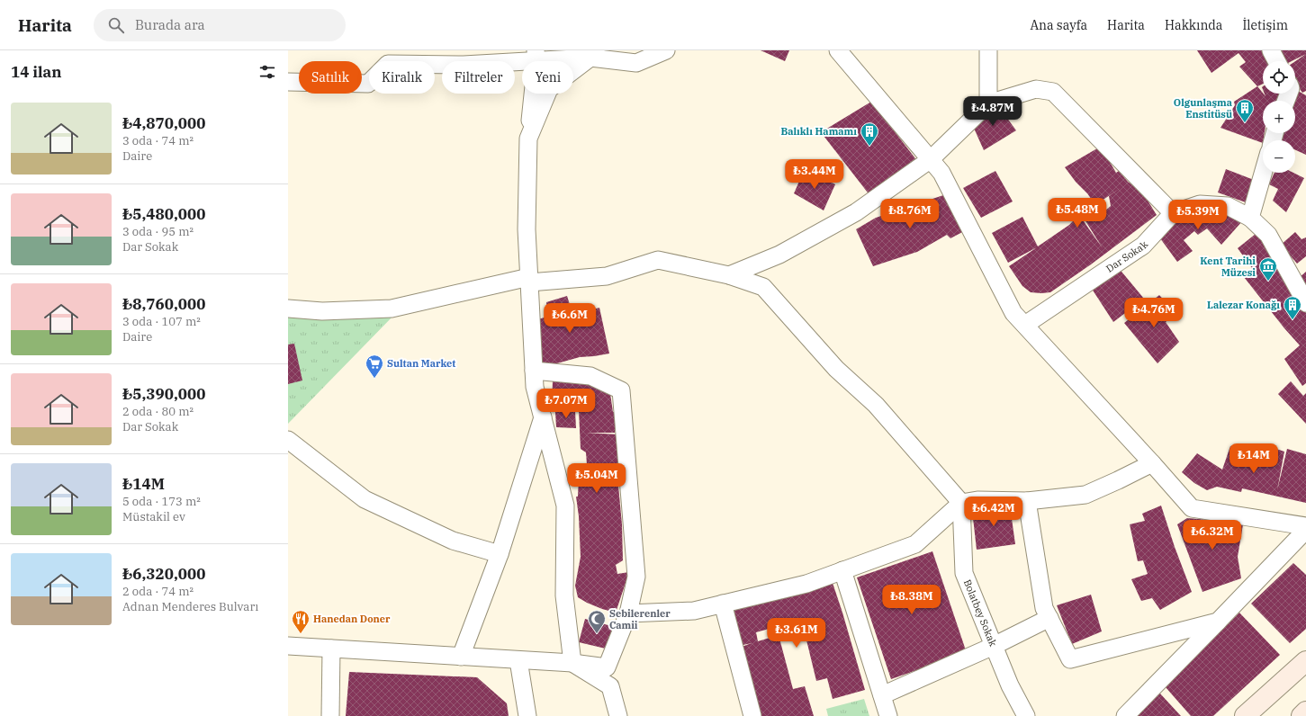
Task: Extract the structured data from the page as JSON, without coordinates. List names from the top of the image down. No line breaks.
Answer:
{"streets":{"street":["Dar Sokak","Bolatbey Sokak"]},"places":{"building":["Olgunlaşma Enstitüsü","Balıklı Hamamı","Lalezar Konağı"],"museum":["Kent Tarihi Müzesi"],"supermarket":["Sultan Market"],"restaurant":["Hanedan Doner"],"mosque":["Sebilerenler Camii"]},"page":{"header":"Harita","search":"Burada ara","nav":["Ana sayfa","Harita","Hakkında","İletişim"],"heading":"14 ilan","map_buttons":["+","−"],"chip":["Satılık","Kiralık","Filtreler","Yeni"],"list":[{"name":"₺4,870,000","note":"3 oda · 74 m² · Daire"},{"name":"₺5,480,000","note":"3 oda · 95 m² · Dar Sokak"},{"name":"₺8,760,000","note":"3 oda · 107 m² · Daire"},{"name":"₺5,390,000","note":"2 oda · 80 m² · Dar Sokak"},{"name":"₺14M","note":"5 oda · 173 m² · Müstakil ev"},{"name":"₺6,320,000","note":"2 oda · 74 m² · Adnan Menderes Bulvarı"}],"price":["₺4.87M","₺3.44M","₺5.48M","₺8.76M","₺5.39M","₺4.76M","₺6.6M","₺7.07M","₺14M","₺5.04M","₺6.42M","₺6.32M","₺8.38M","₺3.61M"]}}
